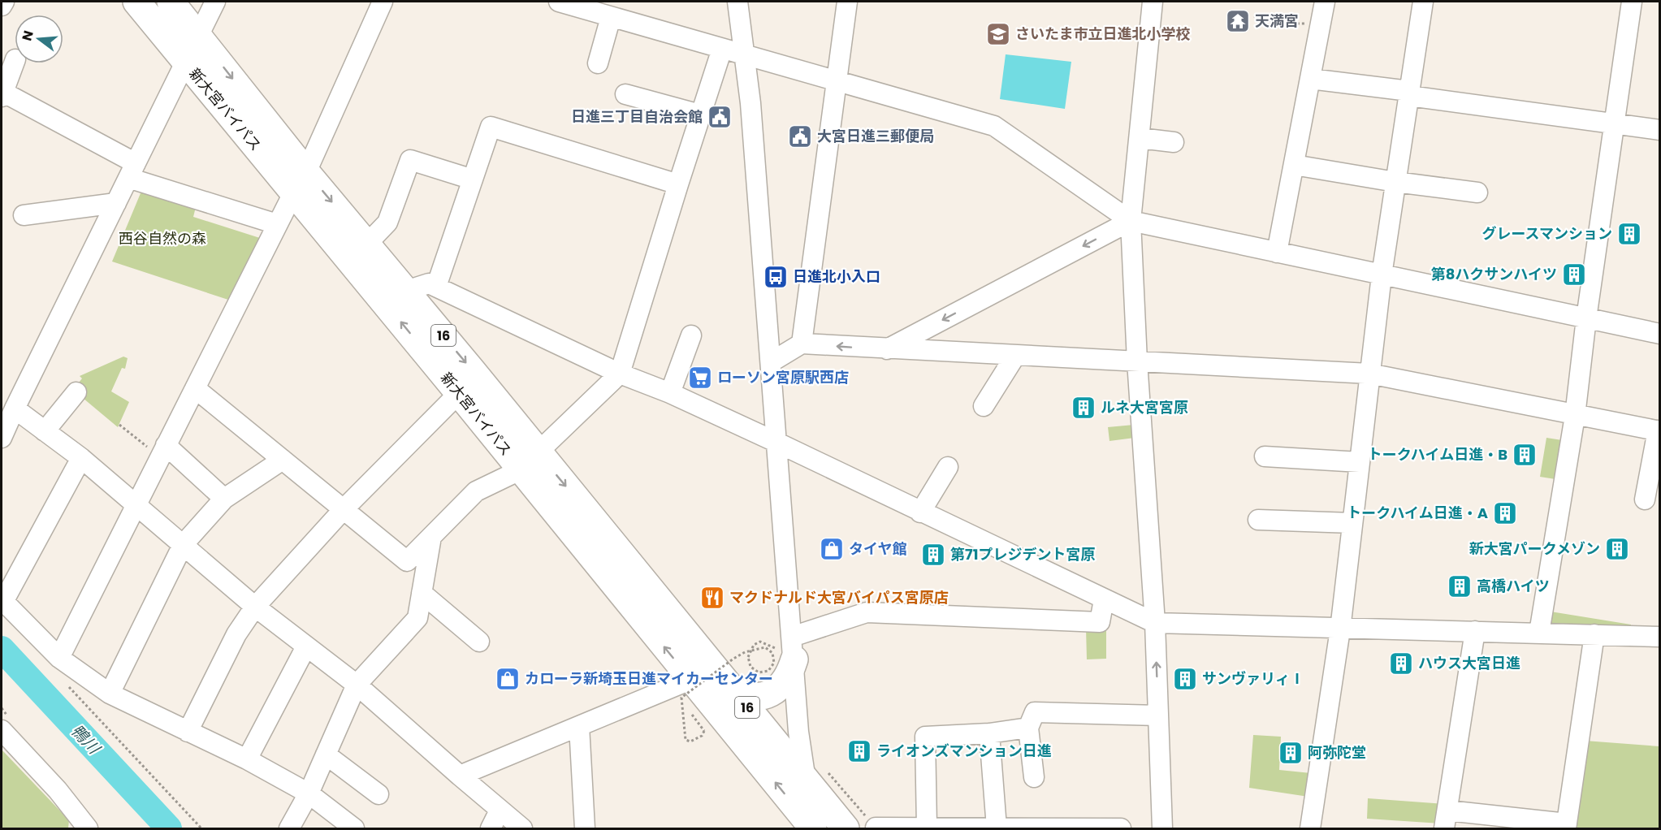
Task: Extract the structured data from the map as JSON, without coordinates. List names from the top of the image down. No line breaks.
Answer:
{"streets":{"highway":["新大宮バイパス","16"]},"water":["鴨川"],"parks":["西谷自然の森"],"places":{"temple":["天満宮"],"school or university":["さいたま市立日進北小学校"],"public building":["日進三丁目自治会館","大宮日進三郵便局"],"building":["グレースマンション","第8ハクサンハイツ","ルネ大宮宮原","トークハイム日進・B","トークハイム日進・A","新大宮パークメゾン","第71プレジデント宮原","高橋ハイツ","ハウス大宮日進","サンヴァリィⅠ","ライオンズマンション日進","阿弥陀堂"],"bus stop":["日進北小入口"],"supermarket":["ローソン宮原駅西店"],"shop":["タイヤ館","カローラ新埼玉日進マイカーセンター"],"restaurant":["マクドナルド大宮バイパス宮原店"]},"north":"left"}
